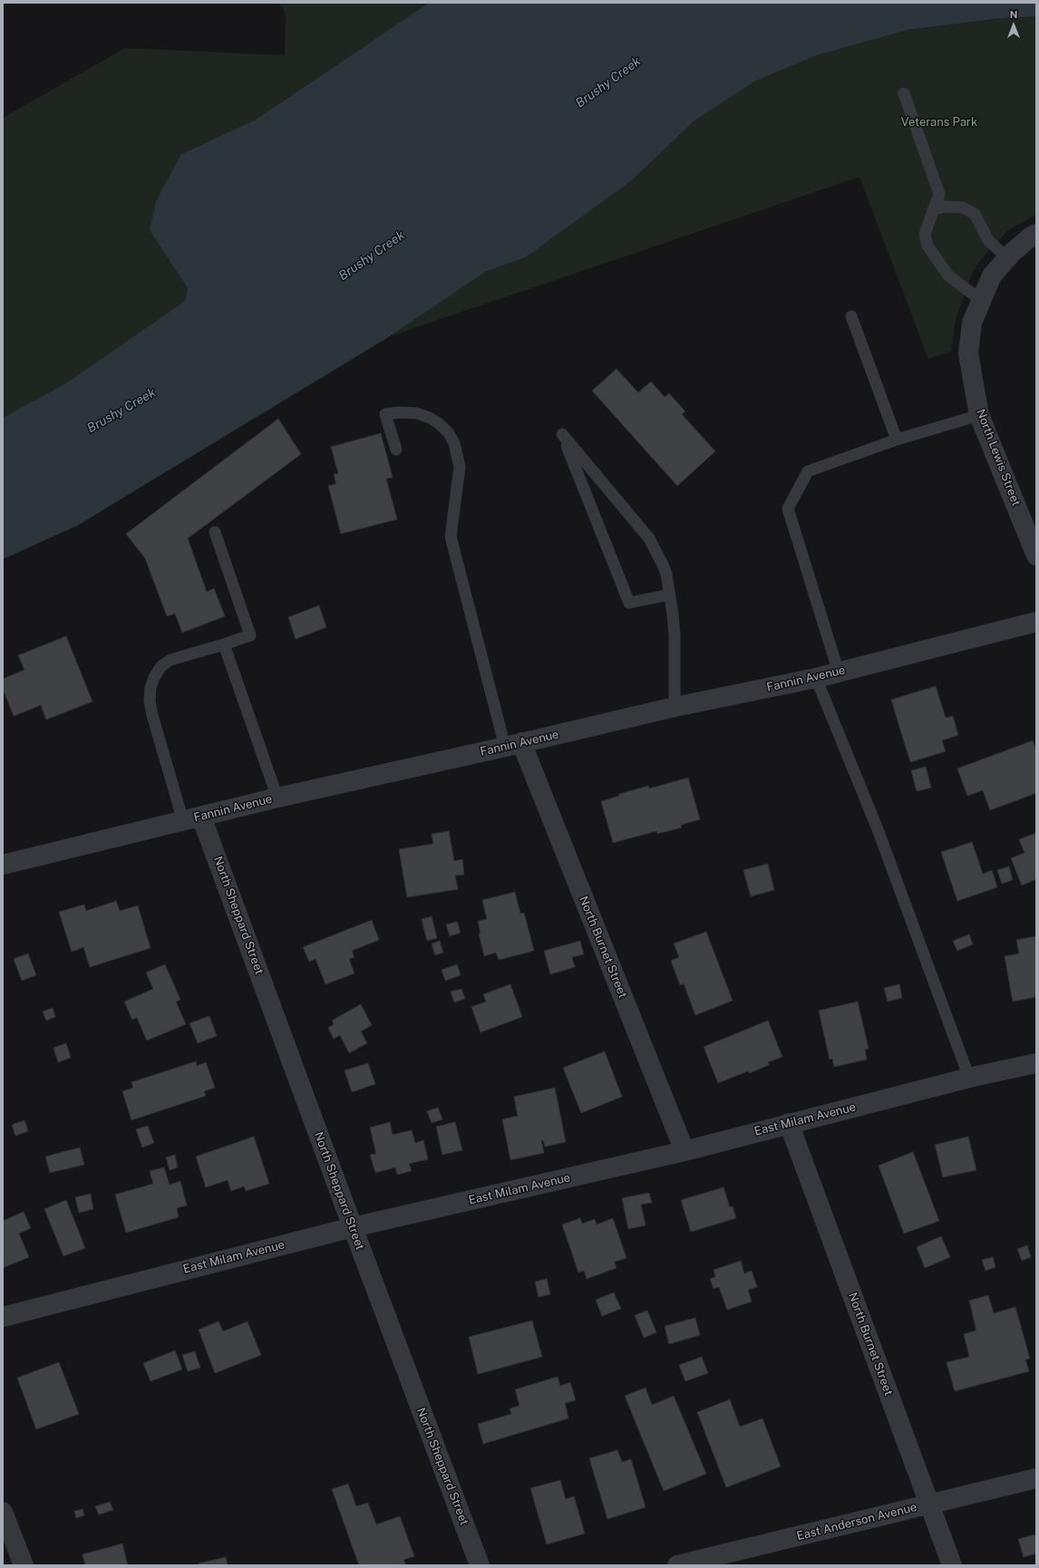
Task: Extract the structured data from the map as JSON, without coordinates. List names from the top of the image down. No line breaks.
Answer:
{"streets":{"street":["North Lewis Street","Fannin Avenue","North Sheppard Street","North Burnet Street","East Milam Avenue","East Anderson Avenue"]},"crossings":[["Fannin Avenue","North Sheppard Street"],["Fannin Avenue","North Burnet Street"],["North Sheppard Street","East Milam Avenue"],["North Burnet Street","East Milam Avenue"],["North Burnet Street","East Anderson Avenue"]],"water":["Brushy Creek"],"parks":["Veterans Park"],"north":"top"}
